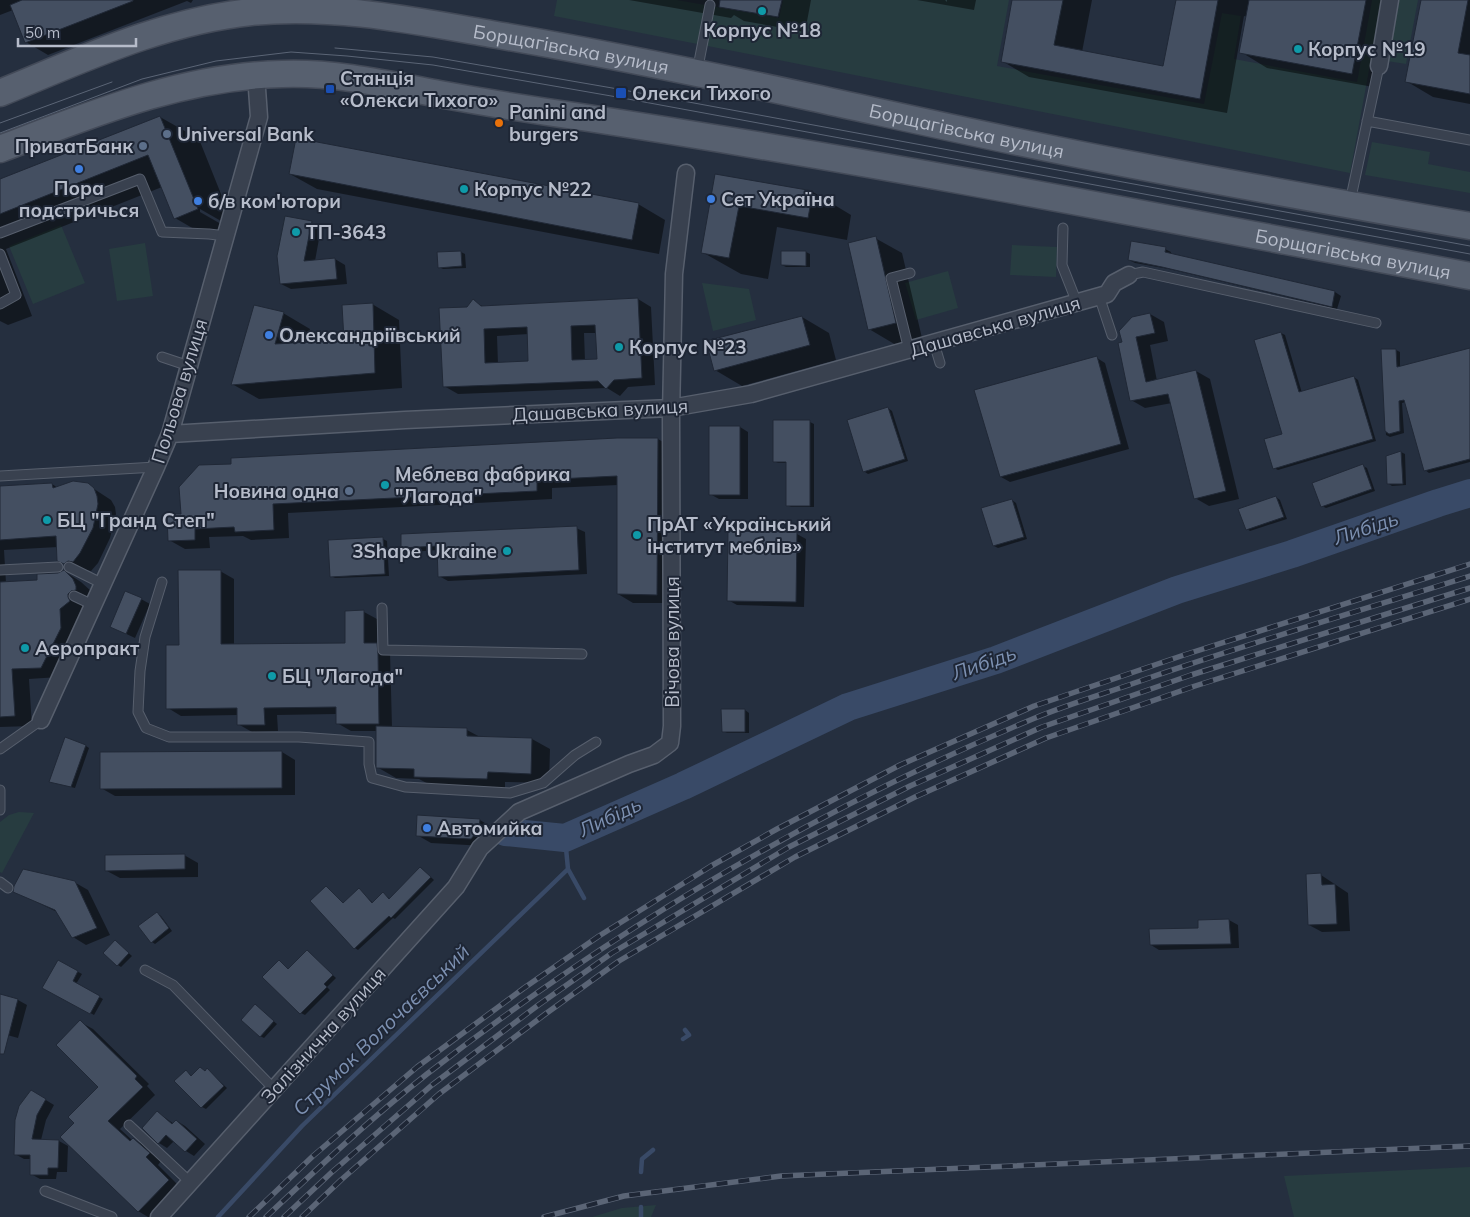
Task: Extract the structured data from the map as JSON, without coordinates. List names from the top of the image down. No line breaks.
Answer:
{"streets":{"main road":["Борщагівська вулиця"],"street":["Дашавська вулиця","Польова вулиця","Вічова вулиця","Залізнична вулиця"]},"crossings":[["Борщагівська вулиця","Польова вулиця"],["Дашавська вулиця","Польова вулиця"],["Дашавська вулиця","Вічова вулиця"],["Вічова вулиця","Залізнична вулиця"]],"water":["Либідь","Струмок Волочаєвський"],"places":{"other":["Корпус №18","Корпус №19","Panini and burgers","Universal Bank","ПриватБанк","Пора подстричься","Корпус №22","Сет Україна","б/в ком'ютори","ТП-3643","Олександріївський","Корпус №23","Меблева фабрика \"Лагода\"","Новина одна","БЦ \"Гранд Степ\"","ПрАТ «Український інститут меблів»","3Shape Ukraine","Аеропракт","БЦ \"Лагода\"","Автомийка"],"transit":["Станція «Олекси Тихого»","Олекси Тихого"]},"scale_bar":"50 m"}
